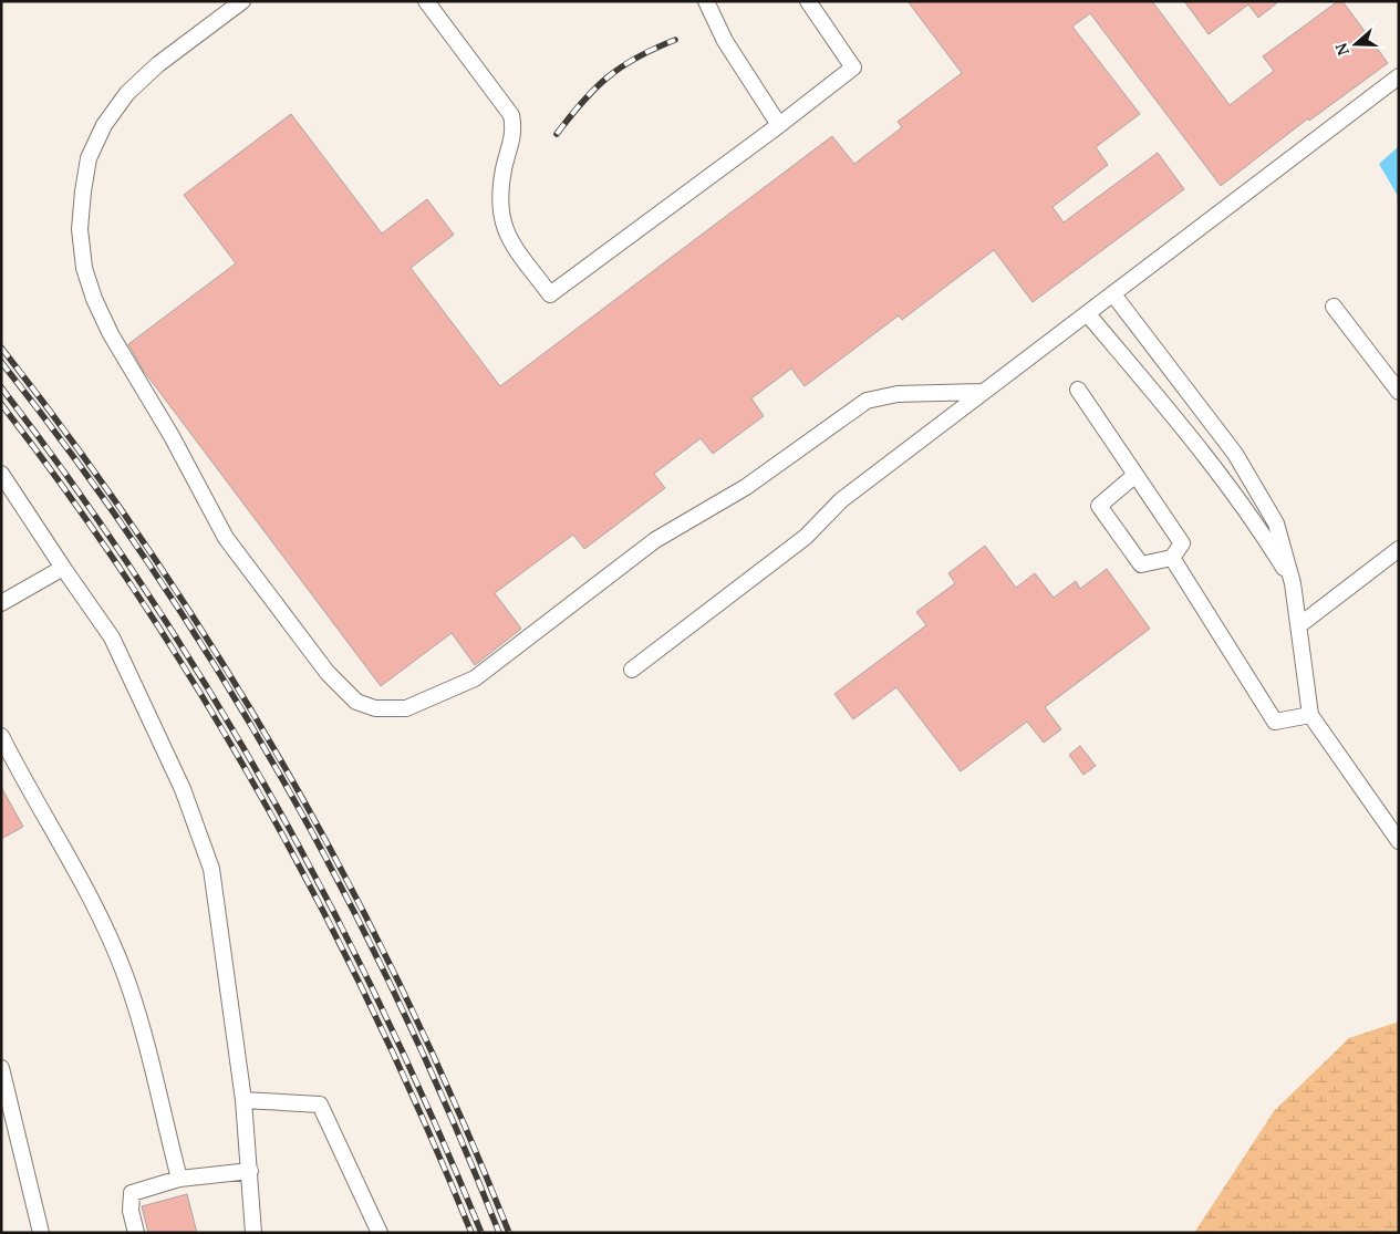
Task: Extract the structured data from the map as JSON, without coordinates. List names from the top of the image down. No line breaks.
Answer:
{"north":"left"}
